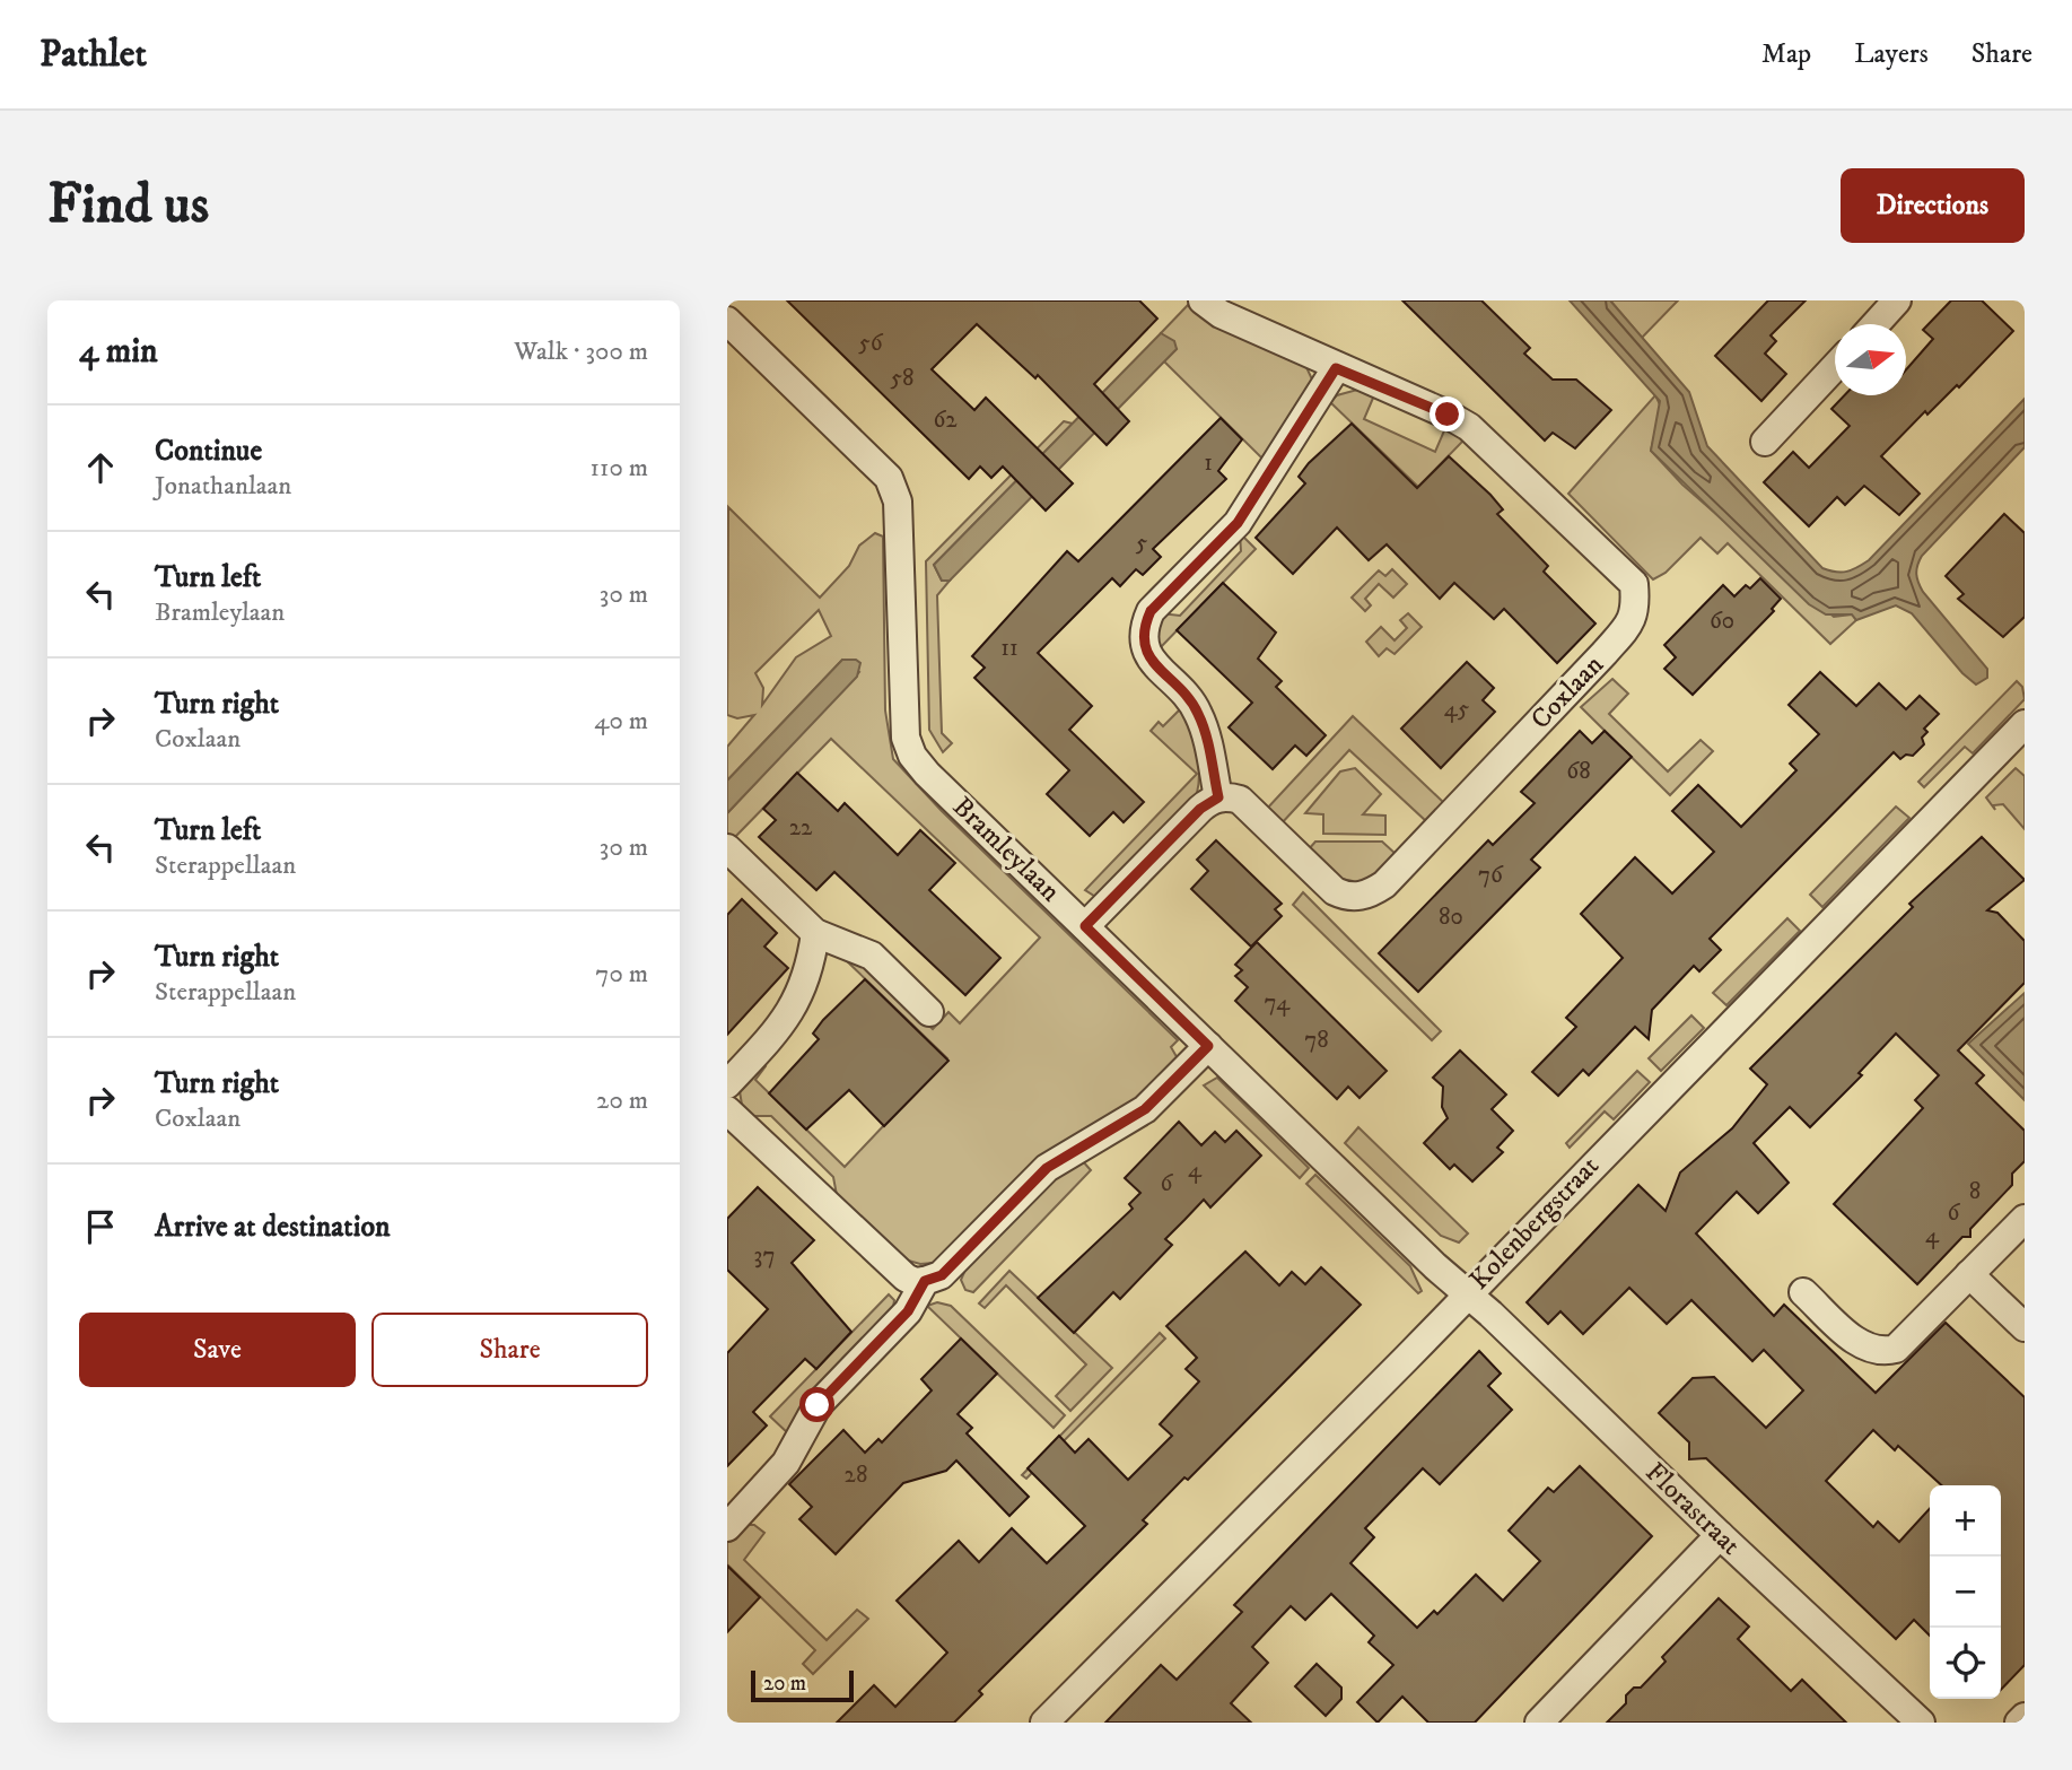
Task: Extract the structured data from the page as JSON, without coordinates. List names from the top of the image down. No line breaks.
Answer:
{"streets":{"street":["Coxlaan","Bramleylaan","Kolenbergstraat","Florastraat"]},"crossings":[["Bramleylaan","Kolenbergstraat"],["Bramleylaan","Florastraat"],["Kolenbergstraat","Florastraat"]],"house_numbers":["56","58","62","1","5","60","11","45","68","22","76","80","74","78","4","6","8","6","4","37","28"],"scale_bar":"20 m","north":"right","page":{"header":"Pathlet","nav":["Map","Layers","Share"],"buttons":["Directions",["Save","Share"]],"title":"Find us","heading":["4 min","Walk · 300 m"],"list":[["Continue","Jonathanlaan","110 m"],["Turn left","Bramleylaan","30 m"],["Turn right","Coxlaan","40 m"],["Turn left","Sterappellaan","30 m"],["Turn right","Sterappellaan","70 m"],["Turn right","Coxlaan","20 m"],"Arrive at destination"],"map_buttons":["+","−"],"scale":"20 m"}}
